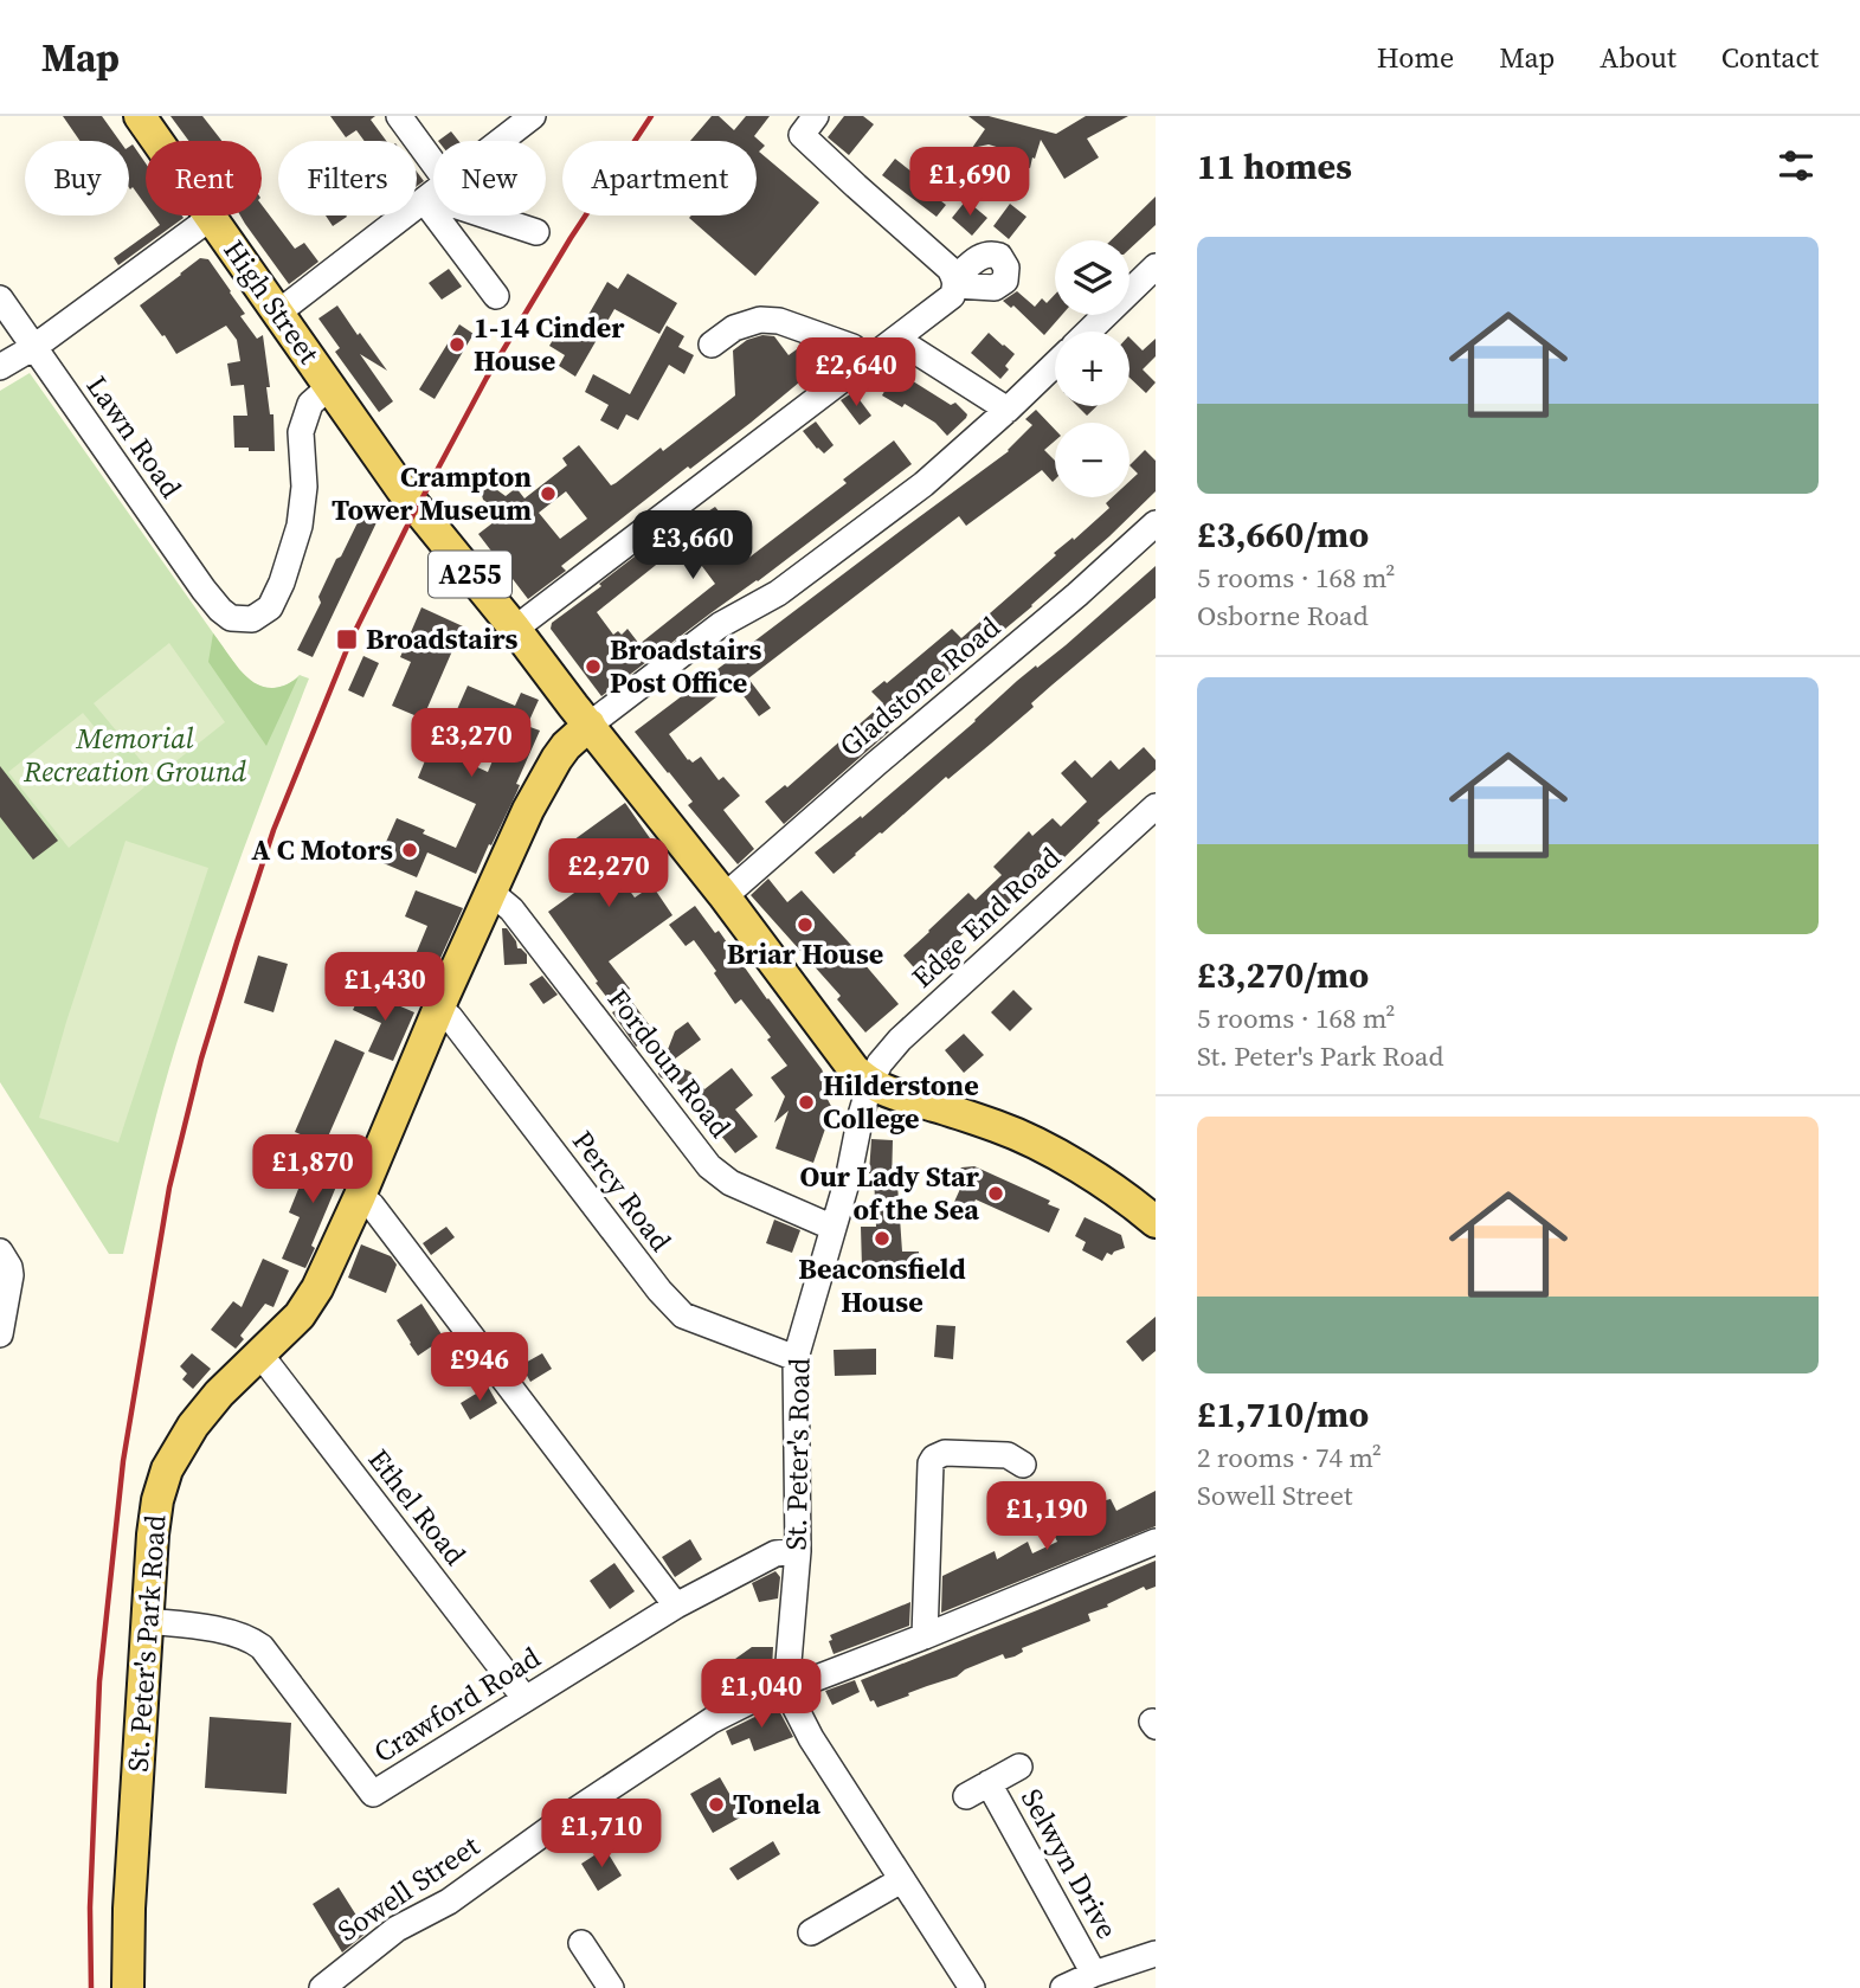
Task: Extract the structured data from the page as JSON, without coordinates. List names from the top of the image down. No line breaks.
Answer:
{"streets":{"main road":["High Street","A255","St. Peter's Park Road"],"street":["Lawn Road","Gladstone Road","Edge End Road","Fordoun Road","Percy Road","St. Peter's Road","Ethel Road","Crawford Road","Selwyn Drive","Sowell Street"]},"crossings":[["High Street","Lawn Road"],["High Street","A255"],["A255","Gladstone Road"],["A255","Edge End Road"],["A255","St. Peter's Road"],["A255","St. Peter's Park Road"],["Edge End Road","St. Peter's Road"],["Fordoun Road","St. Peter's Road"],["Fordoun Road","St. Peter's Park Road"],["Percy Road","St. Peter's Road"],["Percy Road","St. Peter's Park Road"],["St. Peter's Road","Crawford Road"],["St. Peter's Road","Sowell Street"],["Ethel Road","St. Peter's Park Road"],["Ethel Road","Crawford Road"],["St. Peter's Park Road","Crawford Road"]],"parks":["Memorial Recreation Ground"],"places":{"other":["1-14 Cinder House","Crampton Tower Museum","Broadstairs Post Office","A C Motors","Briar House","Hilderstone College","Our Lady Star of the Sea","Beaconsfield House","Tonela"],"transit":["Broadstairs"]},"page":{"header":"Map","nav":["Home","Map","About","Contact"],"heading":"11 homes","chip":["Buy","Rent","Filters","New","Apartment"],"price":["£1,690","£2,640","£3,660","£3,270","£2,270","£1,430","£1,870","£946","£1,190","£1,040","£1,710"],"list":[{"name":"£3,660/mo","note":"5 rooms · 168 m² · Osborne Road"},{"name":"£3,270/mo","note":"5 rooms · 168 m² · St. Peter's Park Road"},{"name":"£1,710/mo","note":"2 rooms · 74 m² · Sowell Street"}],"map_buttons":["+","−"]}}
